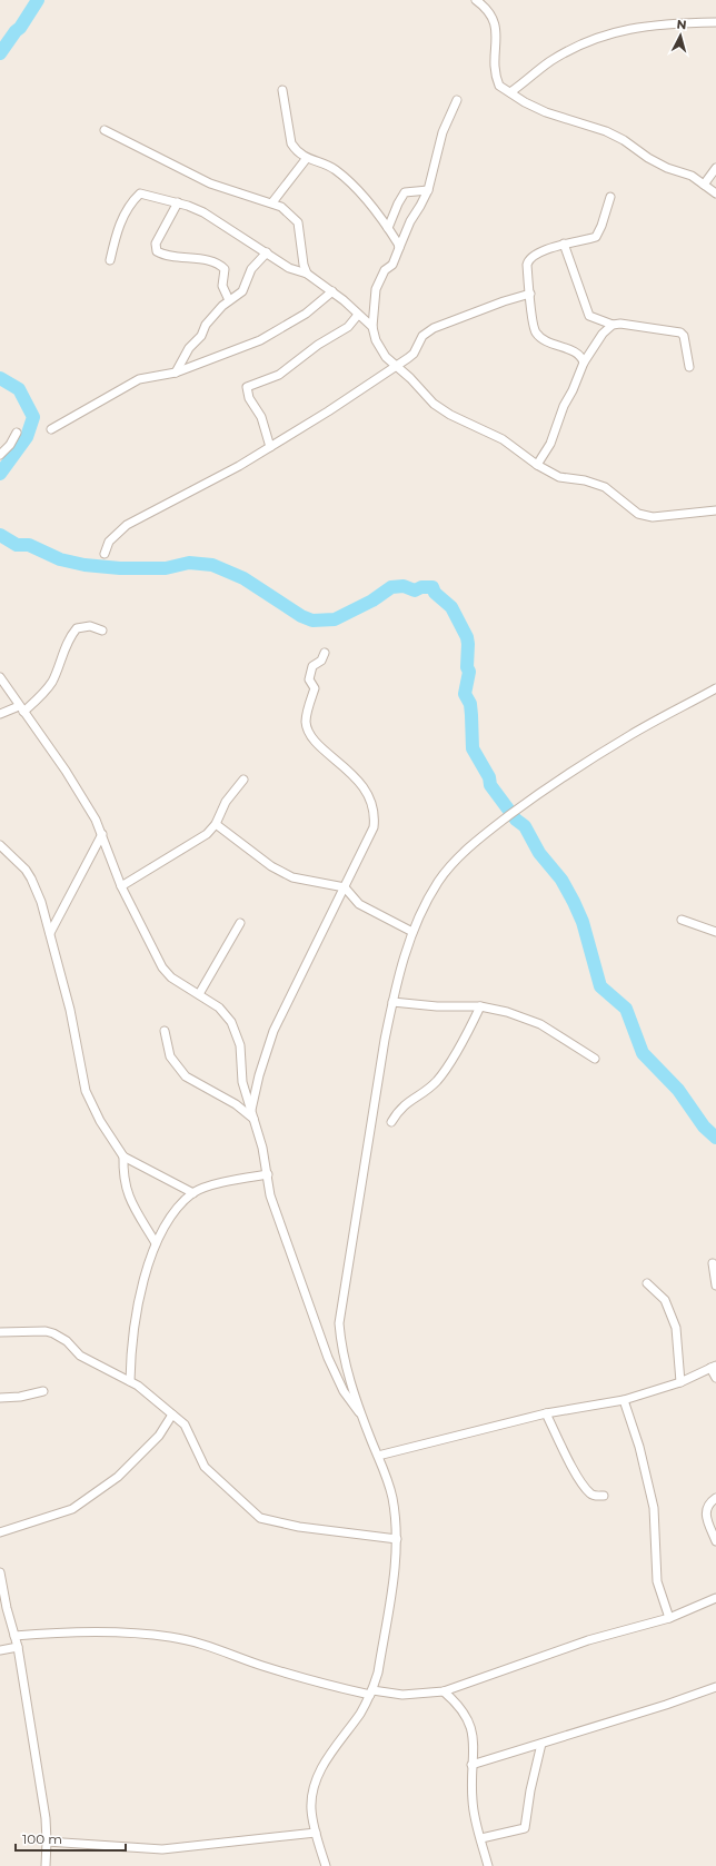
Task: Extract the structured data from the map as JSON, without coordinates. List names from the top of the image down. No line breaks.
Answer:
{"scale_bar":"100 m","north":"top"}
